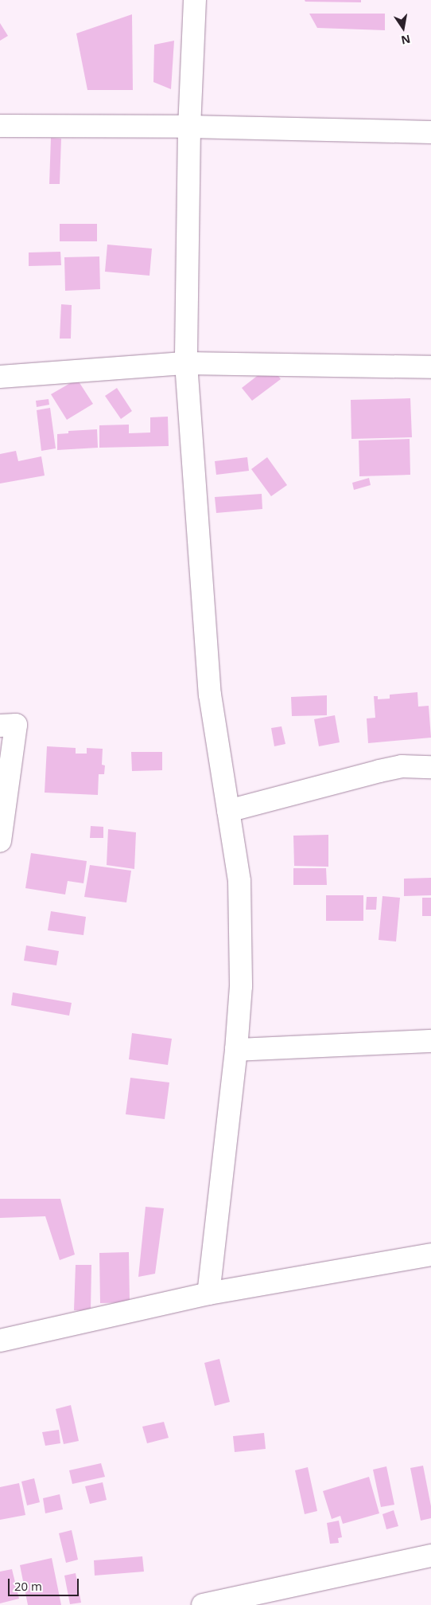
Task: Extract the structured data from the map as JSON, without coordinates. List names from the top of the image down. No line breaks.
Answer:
{"scale_bar":"20 m","north":"bottom"}
